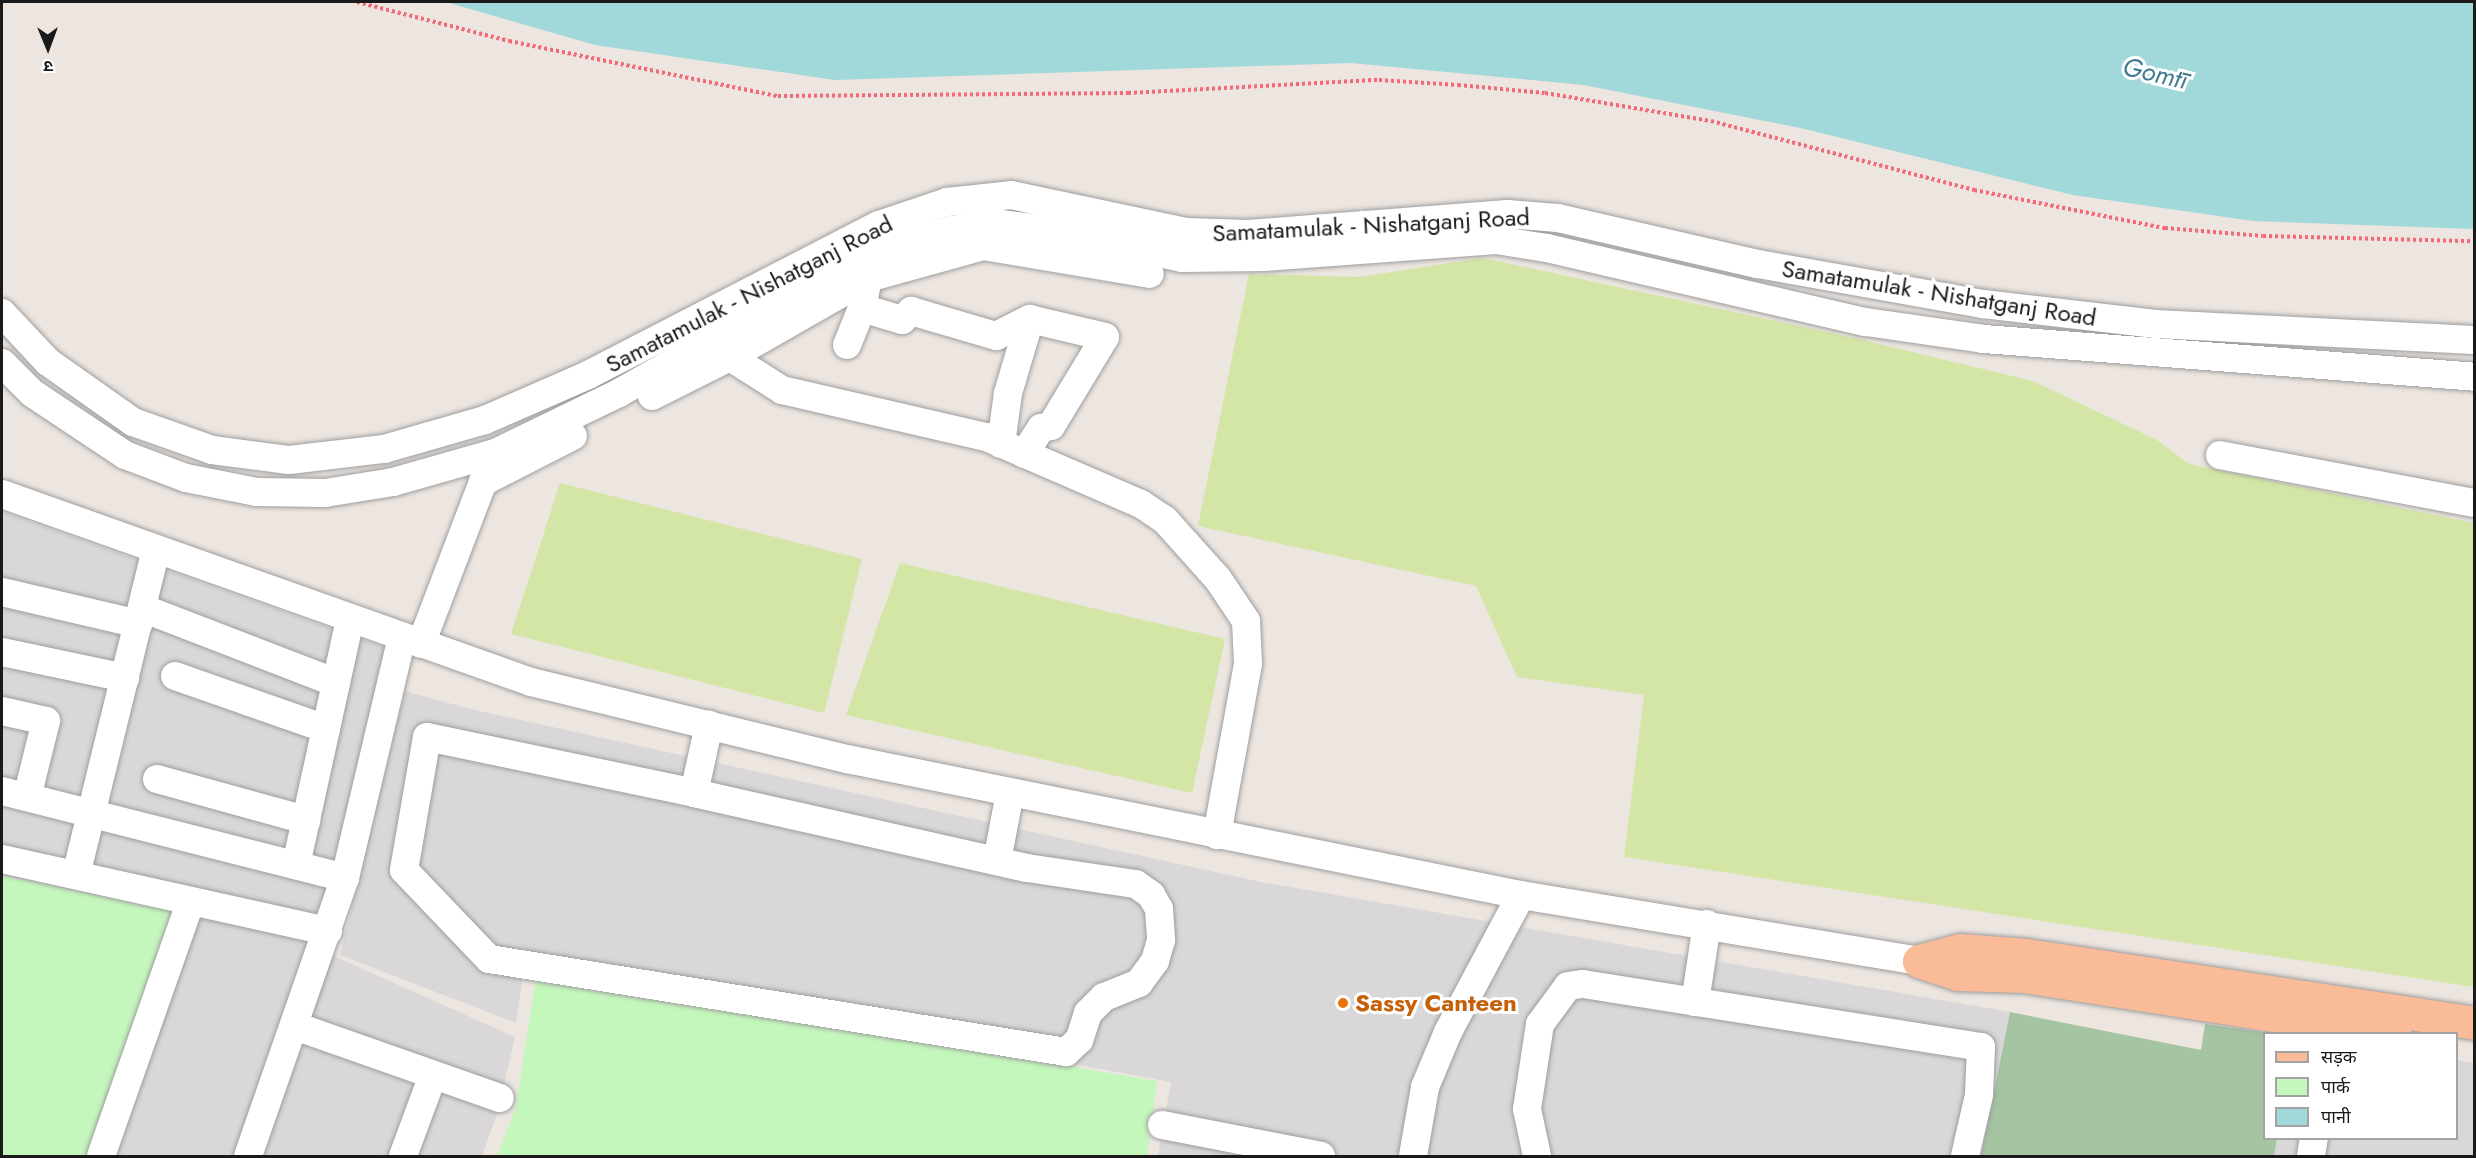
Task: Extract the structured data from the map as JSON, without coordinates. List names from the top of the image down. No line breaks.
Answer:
{"streets":{"street":["Samatamulak - Nishatganj Road"]},"water":["Gomtī"],"places":["Sassy Canteen"],"legend":["सड़क","पार्क","पानी"],"north":"bottom"}
